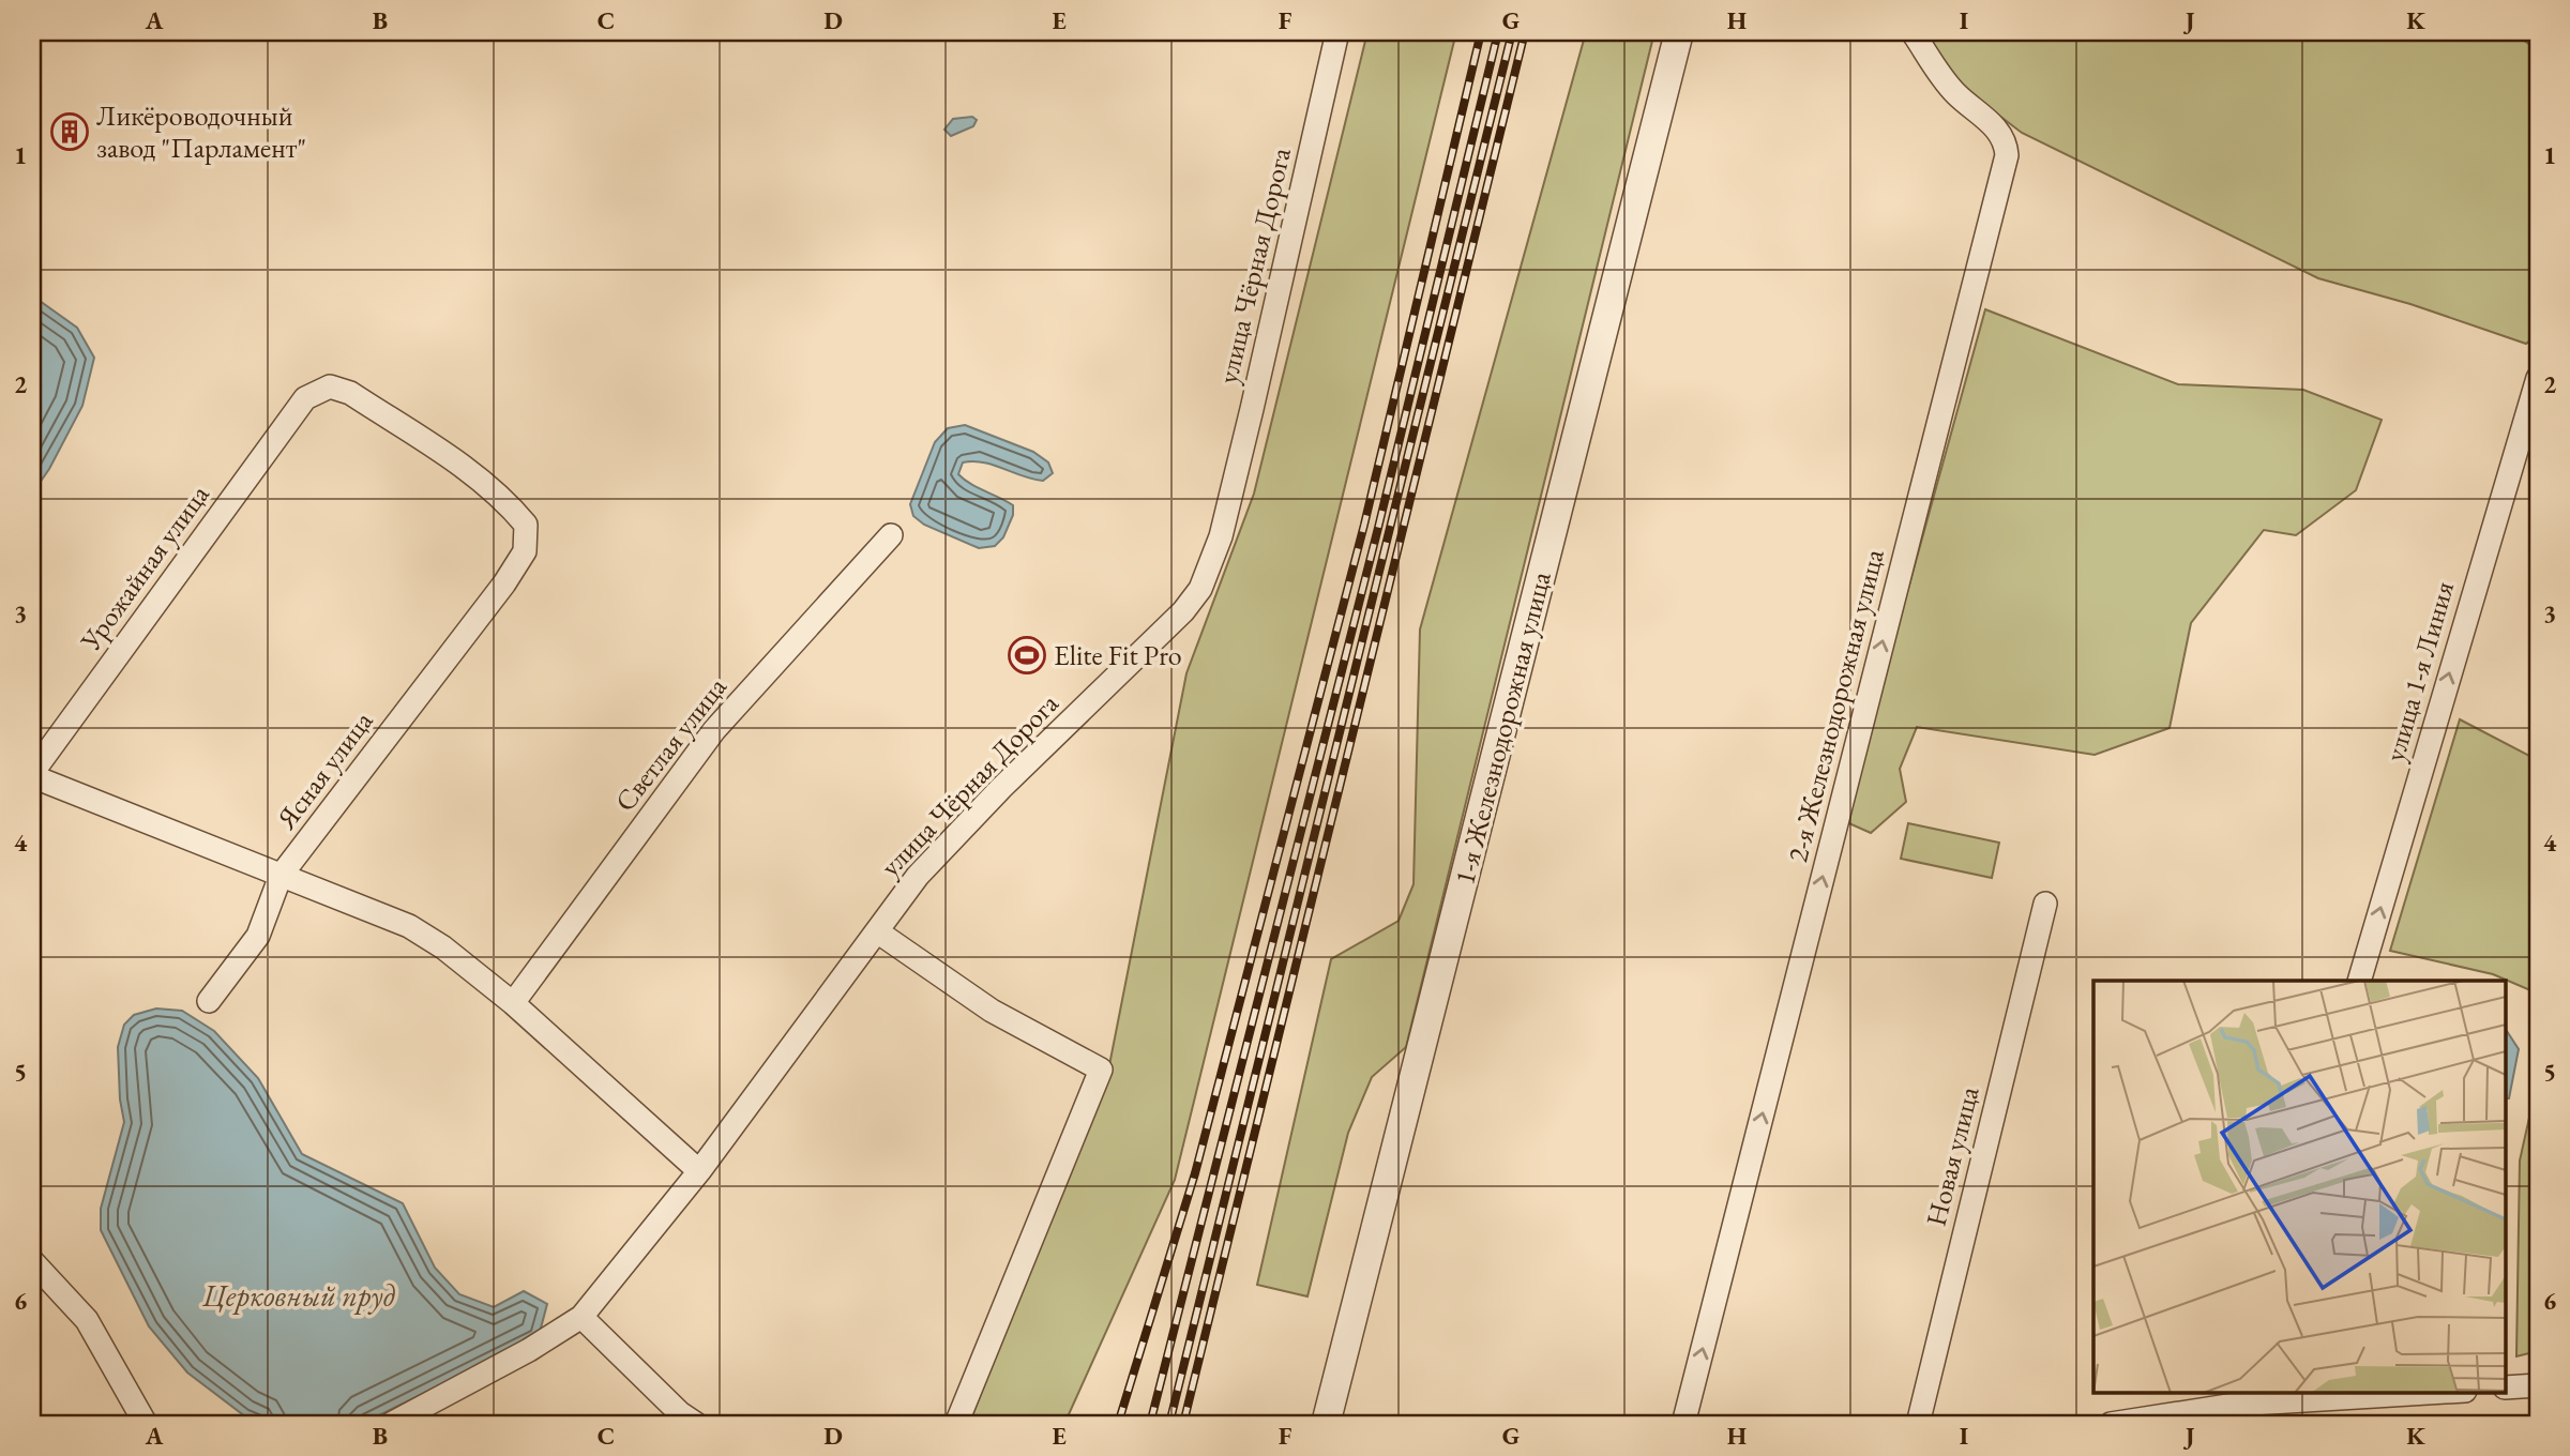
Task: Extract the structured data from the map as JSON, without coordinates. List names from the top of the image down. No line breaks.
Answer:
{"streets":{"street":["улица Чёрная Дорога","Урожайная улица","улица 1-я Линия","2-я Железнодорожная улица","1-я Железнодорожная улица","Светлая улица","Ясная улица","Новая улица"]},"crossings":[["Урожайная улица","Ясная улица"]],"one_way":["улица 1-я Линия","2-я Железнодорожная улица"],"water":["Церковный пруд"],"places":{"building":["Ликёроводочный завод \"Парламент\""],"sports":["Elite Fit Pro"]},"grid":{"columns":["A","B","C","D","E","F","G","H","I","J","K"],"rows":["1","2","3","4","5","6"]}}
